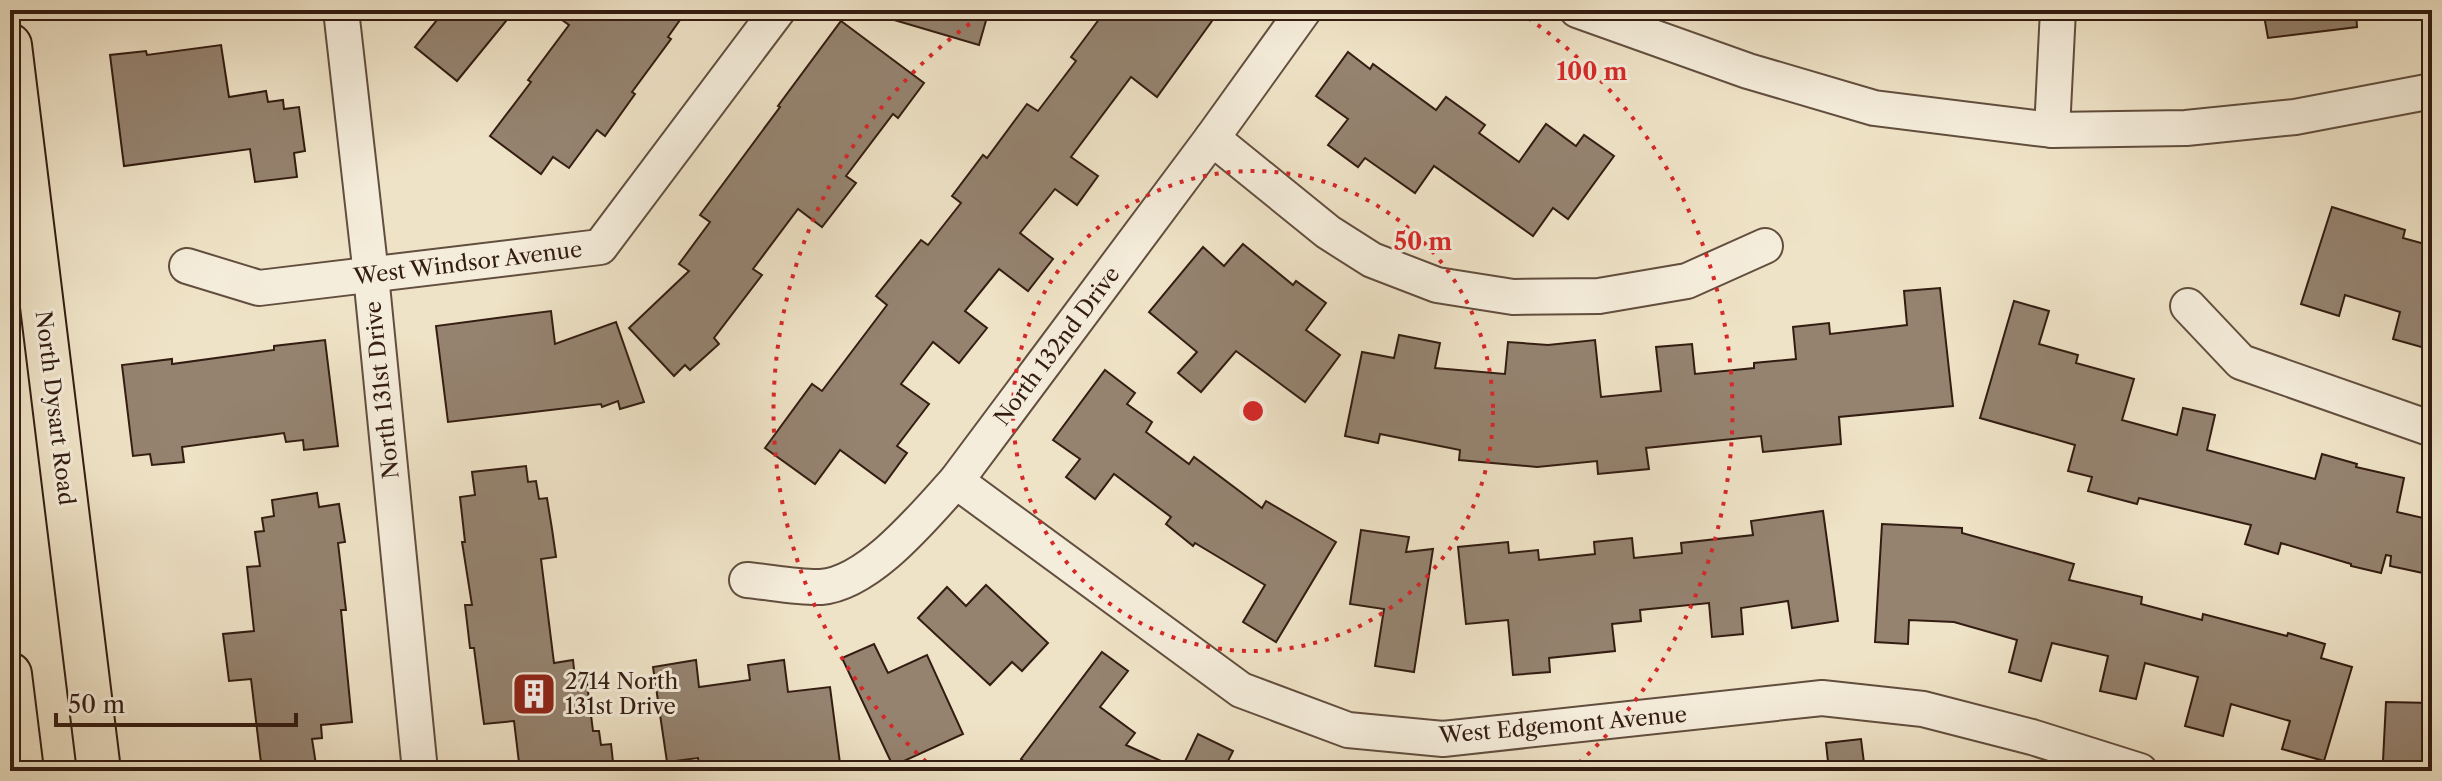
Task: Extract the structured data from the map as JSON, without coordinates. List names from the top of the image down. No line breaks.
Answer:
{"streets":{"main road":["North Dysart Road"],"street":["West Windsor Avenue","North 132nd Drive","North 131st Drive","West Edgemont Avenue"]},"crossings":[["West Windsor Avenue","North 131st Drive"],["North 132nd Drive","West Edgemont Avenue"]],"places":{"building":["2714 North 131st Drive"]},"scale_bar":"50 m","rings":["100 m","50 m"]}
